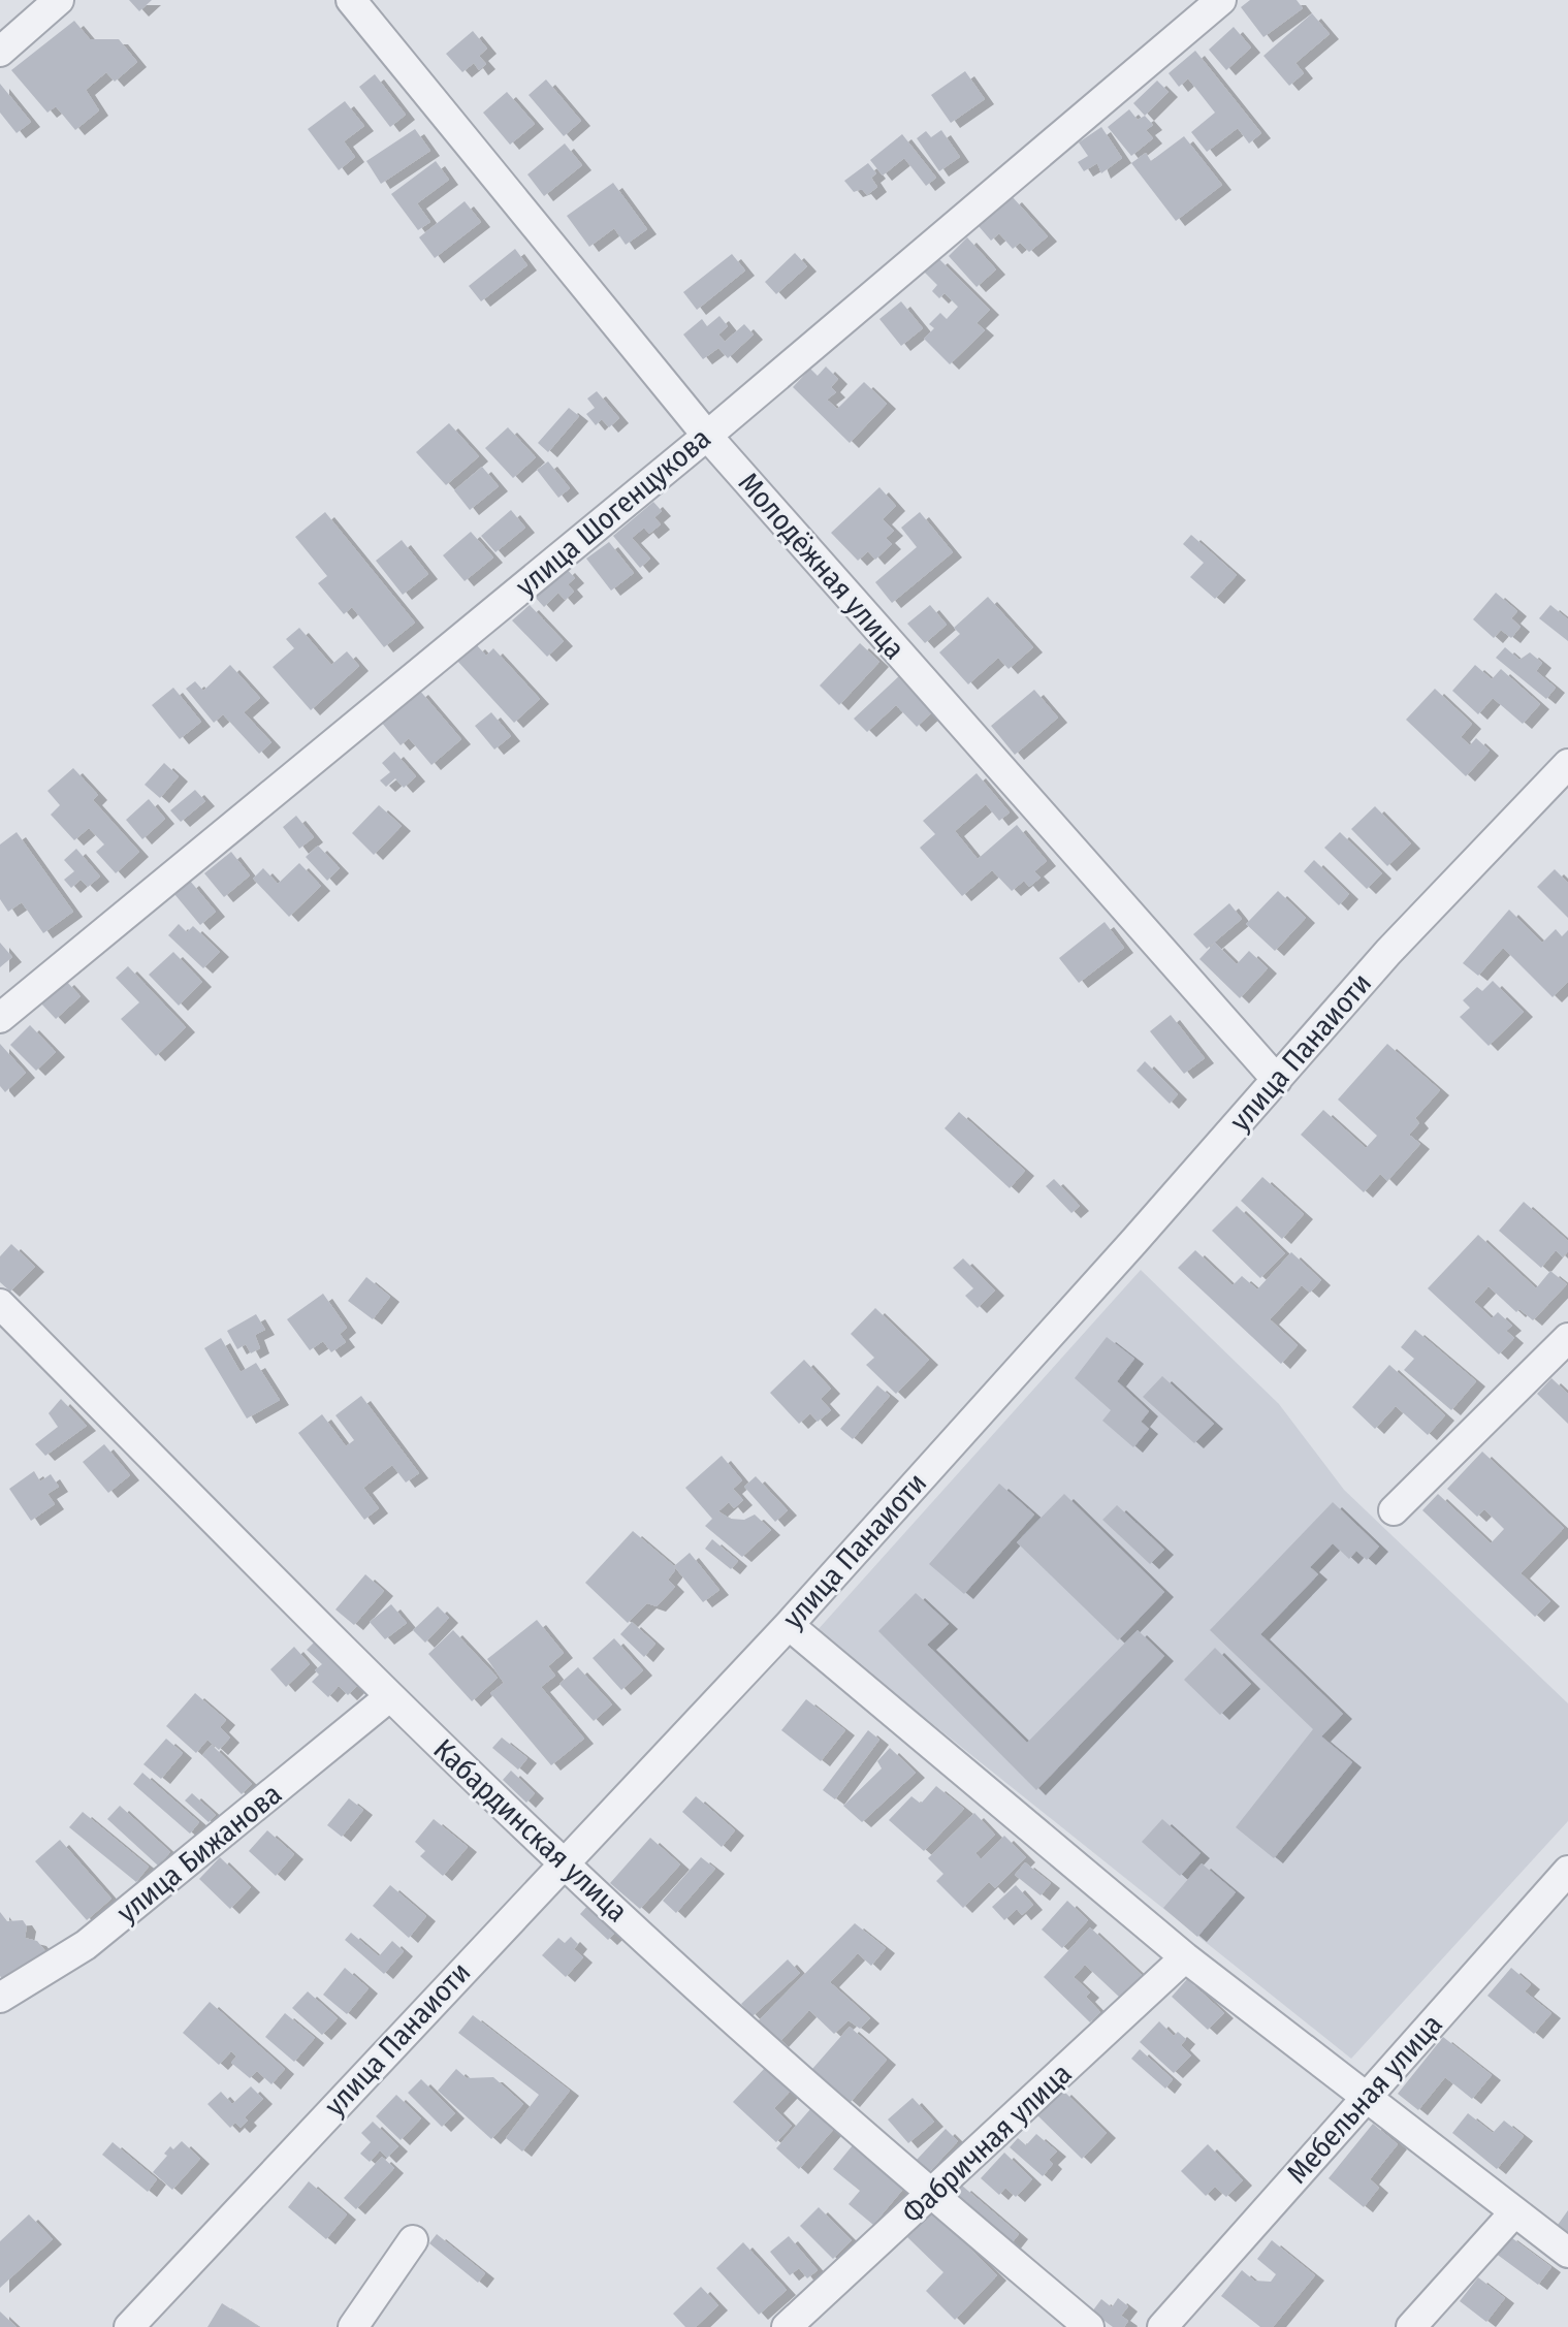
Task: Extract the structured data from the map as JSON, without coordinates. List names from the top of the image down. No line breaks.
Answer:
{"streets":{"street":["улица Шогенцукова","Молодёжная улица","улица Панаиоти","Кабардинская улица","улица Бижанова","Мебельная улица","Фабричная улица"]},"crossings":[["улица Шогенцукова","Молодёжная улица"],["Молодёжная улица","улица Панаиоти"],["улица Панаиоти","Кабардинская улица"],["Кабардинская улица","улица Бижанова"],["Кабардинская улица","Фабричная улица"]]}
